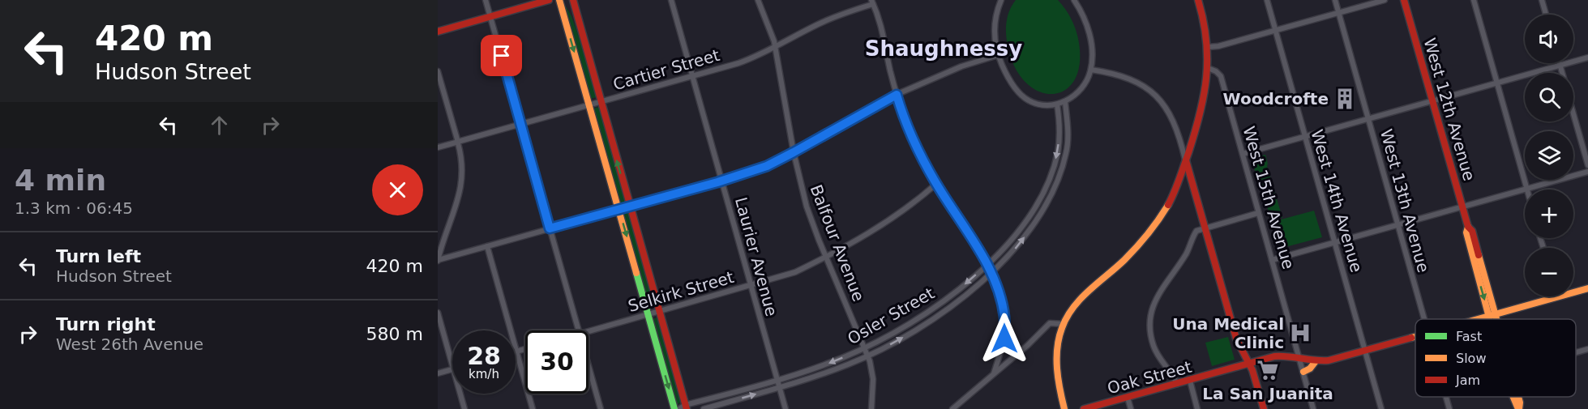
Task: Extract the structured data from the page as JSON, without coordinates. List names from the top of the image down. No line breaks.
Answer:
{"streets":{"main road":["West 12th Avenue","Oak Street"],"street":["Cartier Street","West 15th Avenue","West 14th Avenue","West 13th Avenue","Balfour Avenue","Laurier Avenue","Selkirk Street","Osler Street"]},"crossings":[["Cartier Street","Balfour Avenue"],["Cartier Street","Laurier Avenue"],["West 12th Avenue","Oak Street"],["West 15th Avenue","Oak Street"],["West 14th Avenue","Oak Street"],["Balfour Avenue","Selkirk Street"],["Balfour Avenue","Osler Street"],["Laurier Avenue","Selkirk Street"],["Laurier Avenue","Osler Street"]],"districts":["Shaughnessy"],"places":{"building":["Woodcrofte"],"hospital":["Una Medical Clinic"],"supermarket":["La San Juanita"]},"legend":["Fast","Slow","Jam"],"page":{"turn":["420 m","Hudson Street"],"map_buttons":["+","−"],"heading":["4 min","1.3 km · 06:45"],"list":[{"name":"Turn left","note":"Hudson Street","value":"420 m"},{"name":"Turn right","note":"West 26th Avenue","value":"580 m"}],"speed":"28 km/h","limit":"30"}}
